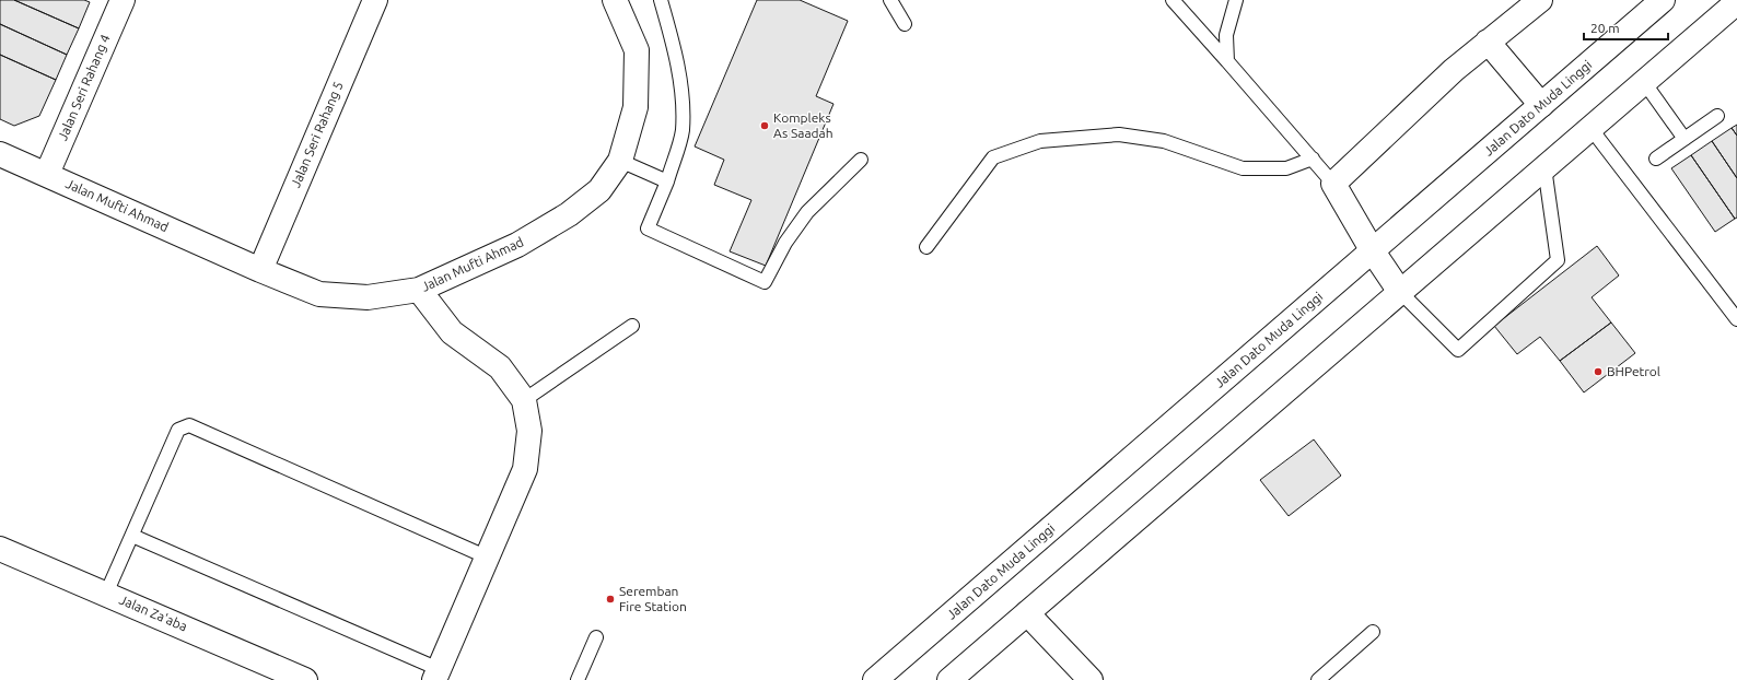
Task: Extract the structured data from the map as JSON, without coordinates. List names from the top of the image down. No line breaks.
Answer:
{"streets":{"main road":["Jalan Seri Rahang 4","Jalan Dato Muda Linggi","Jalan Seri Rahang 5","Jalan Mufti Ahmad","Jalan Za'aba"]},"crossings":[["Jalan Seri Rahang 4","Jalan Mufti Ahmad"],["Jalan Seri Rahang 5","Jalan Mufti Ahmad"]],"places":["Kompleks As Saadah","BHPetrol","Seremban Fire Station"],"scale_bar":"20 m"}
